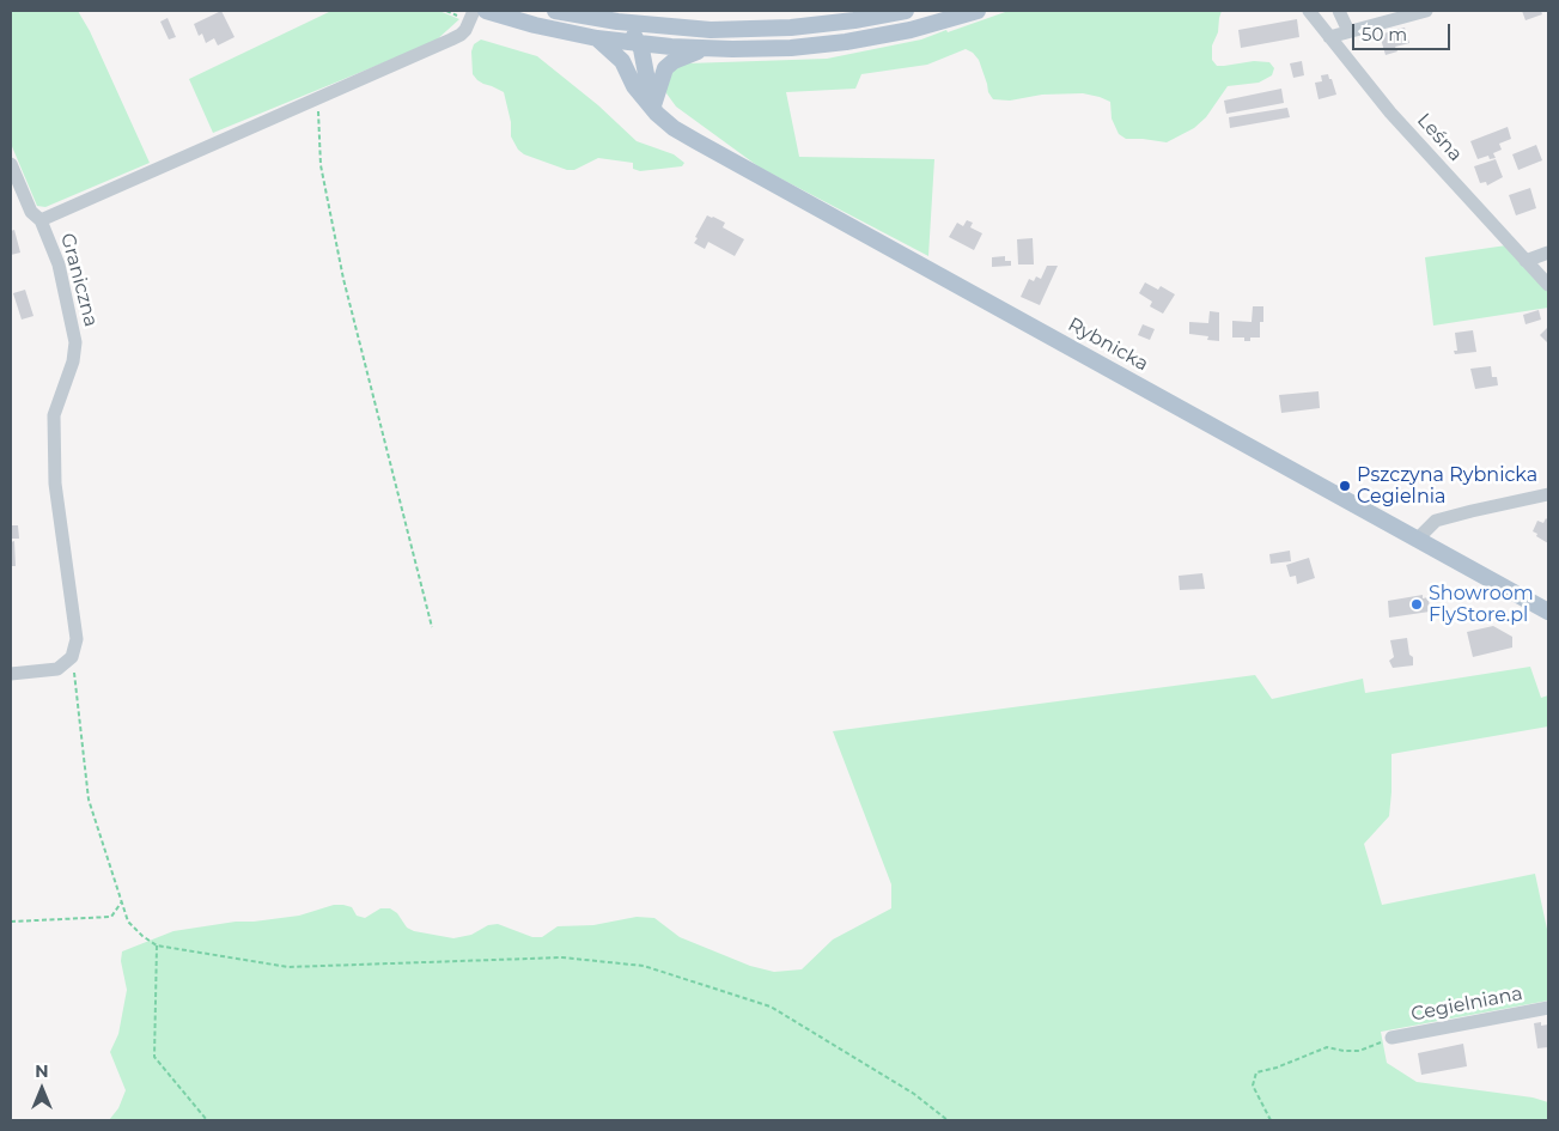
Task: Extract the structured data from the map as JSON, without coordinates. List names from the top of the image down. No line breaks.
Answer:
{"streets":{"main road":["Rybnicka"],"street":["Leśna","Graniczna","Cegielniana"]},"places":["Pszczyna Rybnicka Cegielnia","Showroom FlyStore.pl"],"scale_bar":"50 m","north":"top"}
